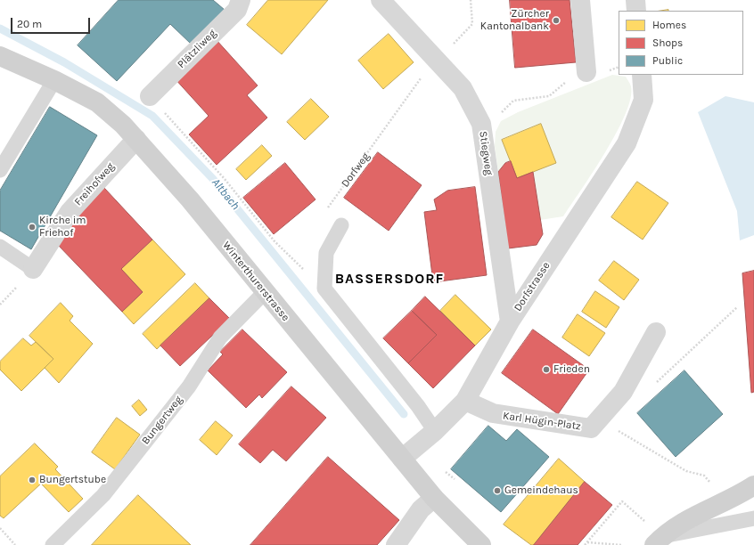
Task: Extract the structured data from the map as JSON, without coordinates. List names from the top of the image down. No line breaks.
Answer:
{"streets":{"main road":["Winterthurerstrasse"],"street":["Plätzliweg","Stiegweg","Freihofweg","Dorfstrasse","Karl Hügin-Platz"],"lane":["Bungertweg"],"path":["Dorfweg"]},"crossings":[["Stiegweg","Dorfweg"],["Stiegweg","Dorfstrasse"],["Freihofweg","Winterthurerstrasse"],["Winterthurerstrasse","Dorfstrasse"],["Winterthurerstrasse","Bungertweg"],["Dorfstrasse","Karl Hügin-Platz"]],"districts":["BASSERSDORF"],"water":["Altbach"],"places":["Zürcher Kantonalbank","Kirche im Friehof","Frieden","Bungertstube","Gemeindehaus"],"legend":["Homes","Shops","Public"],"scale_bar":"20 m"}
